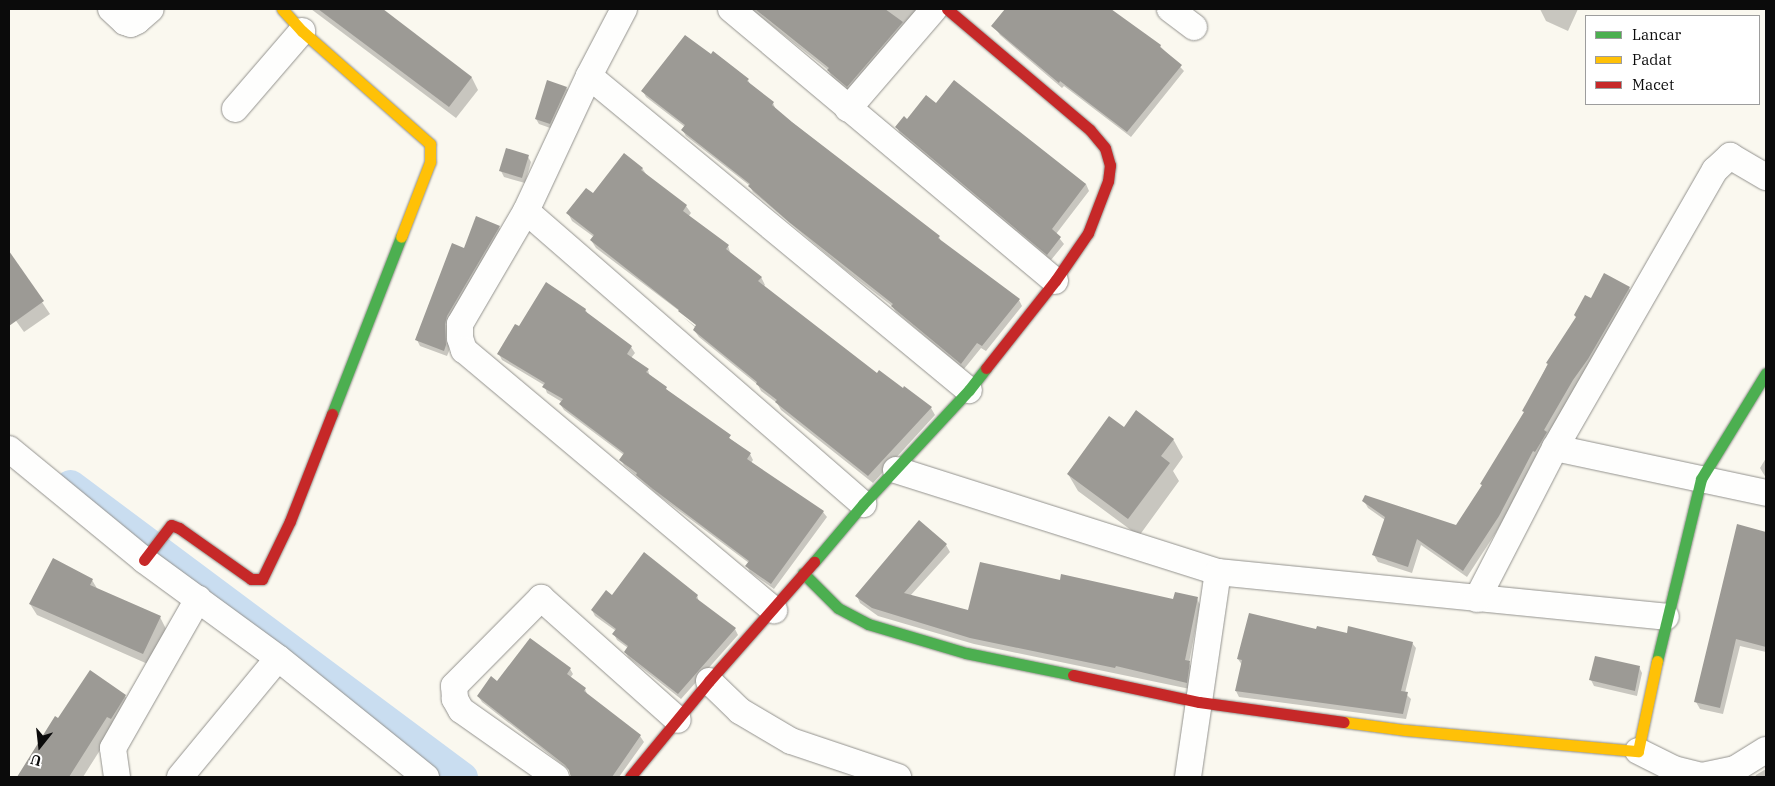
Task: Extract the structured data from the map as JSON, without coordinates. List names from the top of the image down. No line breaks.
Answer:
{"legend":["Lancar","Padat","Macet"],"north":"bottom"}
